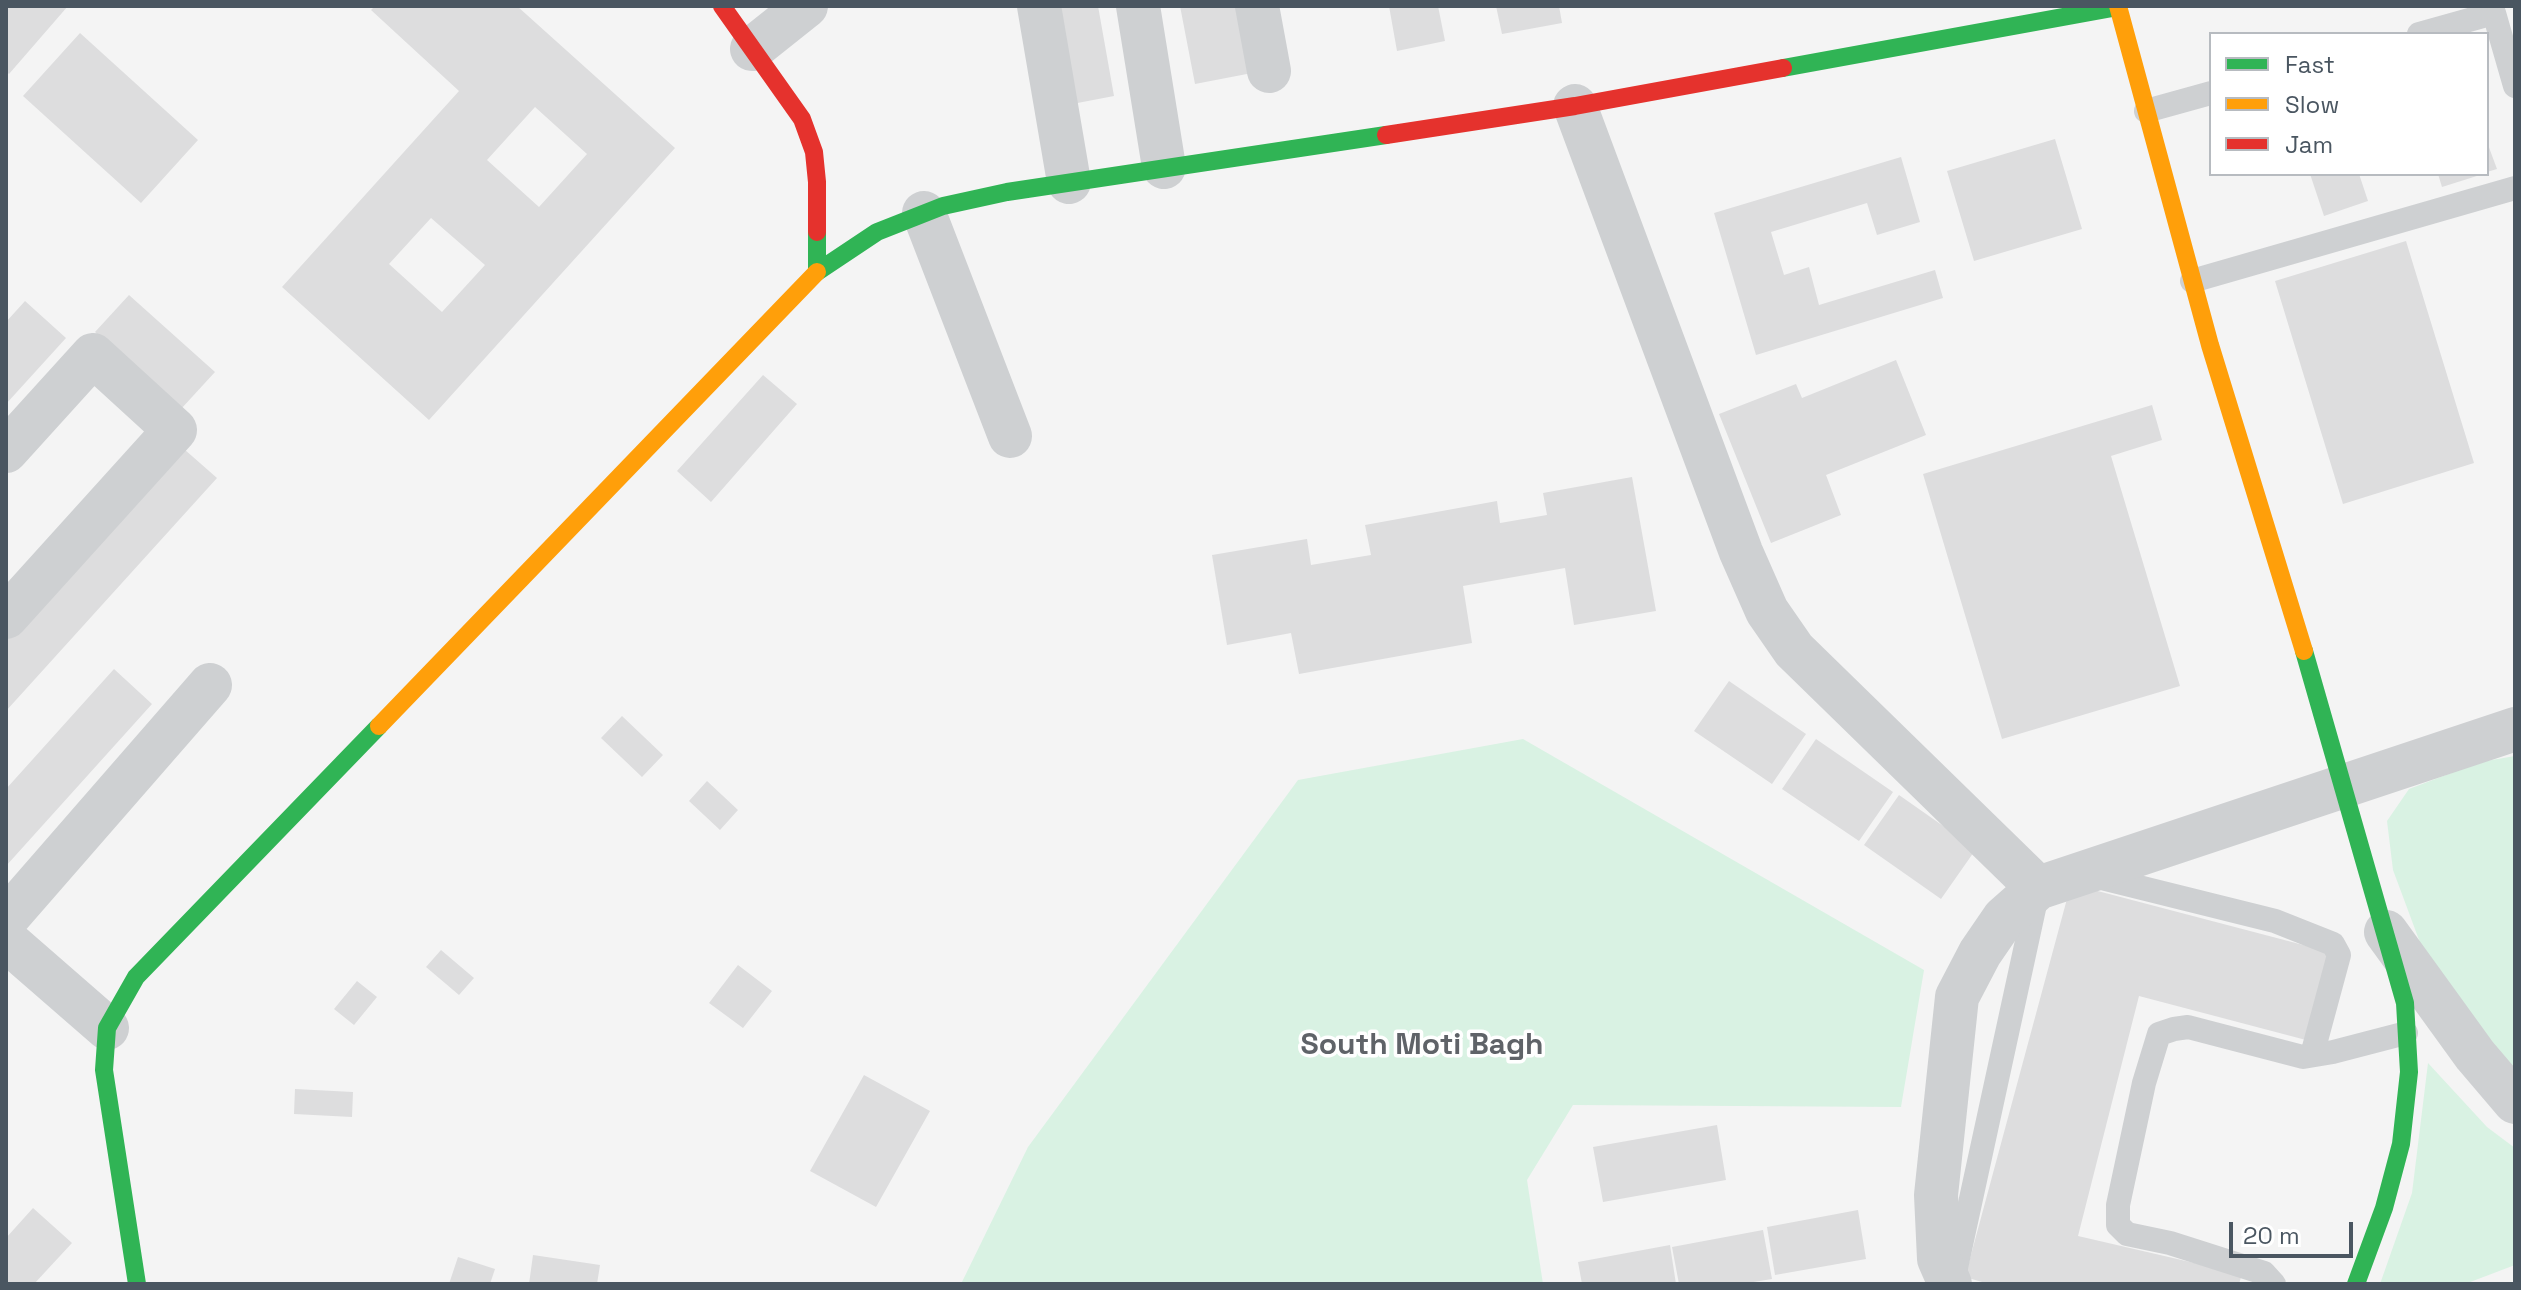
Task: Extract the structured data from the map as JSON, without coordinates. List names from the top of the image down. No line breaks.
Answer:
{"districts":["South Moti Bagh"],"legend":["Fast","Slow","Jam"],"scale_bar":"20 m"}
